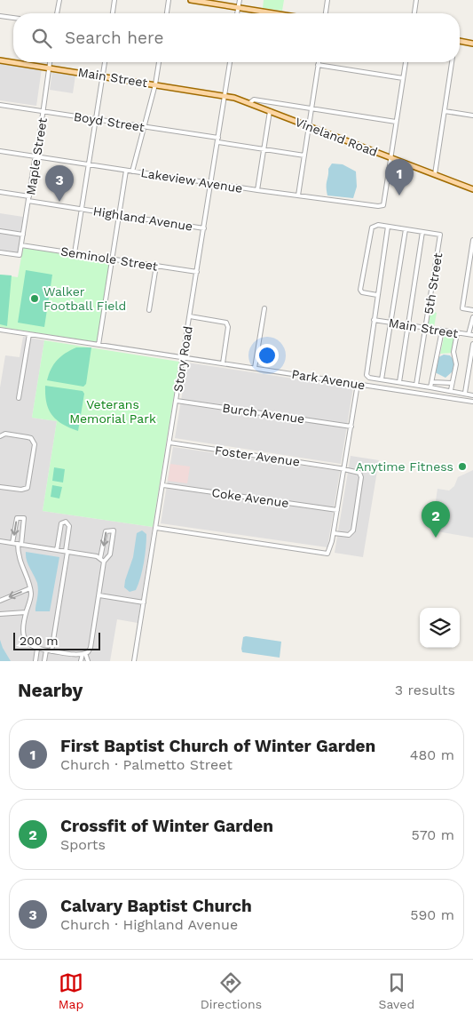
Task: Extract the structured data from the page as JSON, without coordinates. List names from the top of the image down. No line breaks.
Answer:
{"streets":{"main road":["Main Street","Vineland Road"],"street":["Boyd Street","Maple Street","Lakeview Avenue","Highland Avenue","Seminole Street","5th Street","Story Road","Park Avenue","Burch Avenue","Foster Avenue","Coke Avenue"]},"crossings":[["Main Street","Vineland Road"],["Main Street","Maple Street"],["Main Street","5th Street"],["Main Street","Story Road"],["Boyd Street","Maple Street"],["Boyd Street","Story Road"],["Vineland Road","Lakeview Avenue"],["Vineland Road","Story Road"],["Maple Street","Lakeview Avenue"],["Maple Street","Highland Avenue"],["Maple Street","Seminole Street"],["Lakeview Avenue","Story Road"],["Highland Avenue","Story Road"],["Seminole Street","Story Road"],["Story Road","Park Avenue"],["Story Road","Burch Avenue"],["Story Road","Foster Avenue"],["Story Road","Coke Avenue"]],"parks":["Veterans Memorial Park"],"places":["Walker Football Field","Anytime Fitness"],"scale_bar":"200 m","page":{"search":"Search here","pins":["1","3","2"],"scale":"200 m","heading":["Nearby","3 results"],"list":[{"mark":"1","name":"First Baptist Church of Winter Garden","note":"Church · Palmetto Street","value":"480 m"},{"mark":"2","name":"Crossfit of Winter Garden","note":"Sports","value":"570 m"},{"mark":"3","name":"Calvary Baptist Church","note":"Church · Highland Avenue","value":"590 m"}],"nav":["Map","Directions","Saved"]}}
